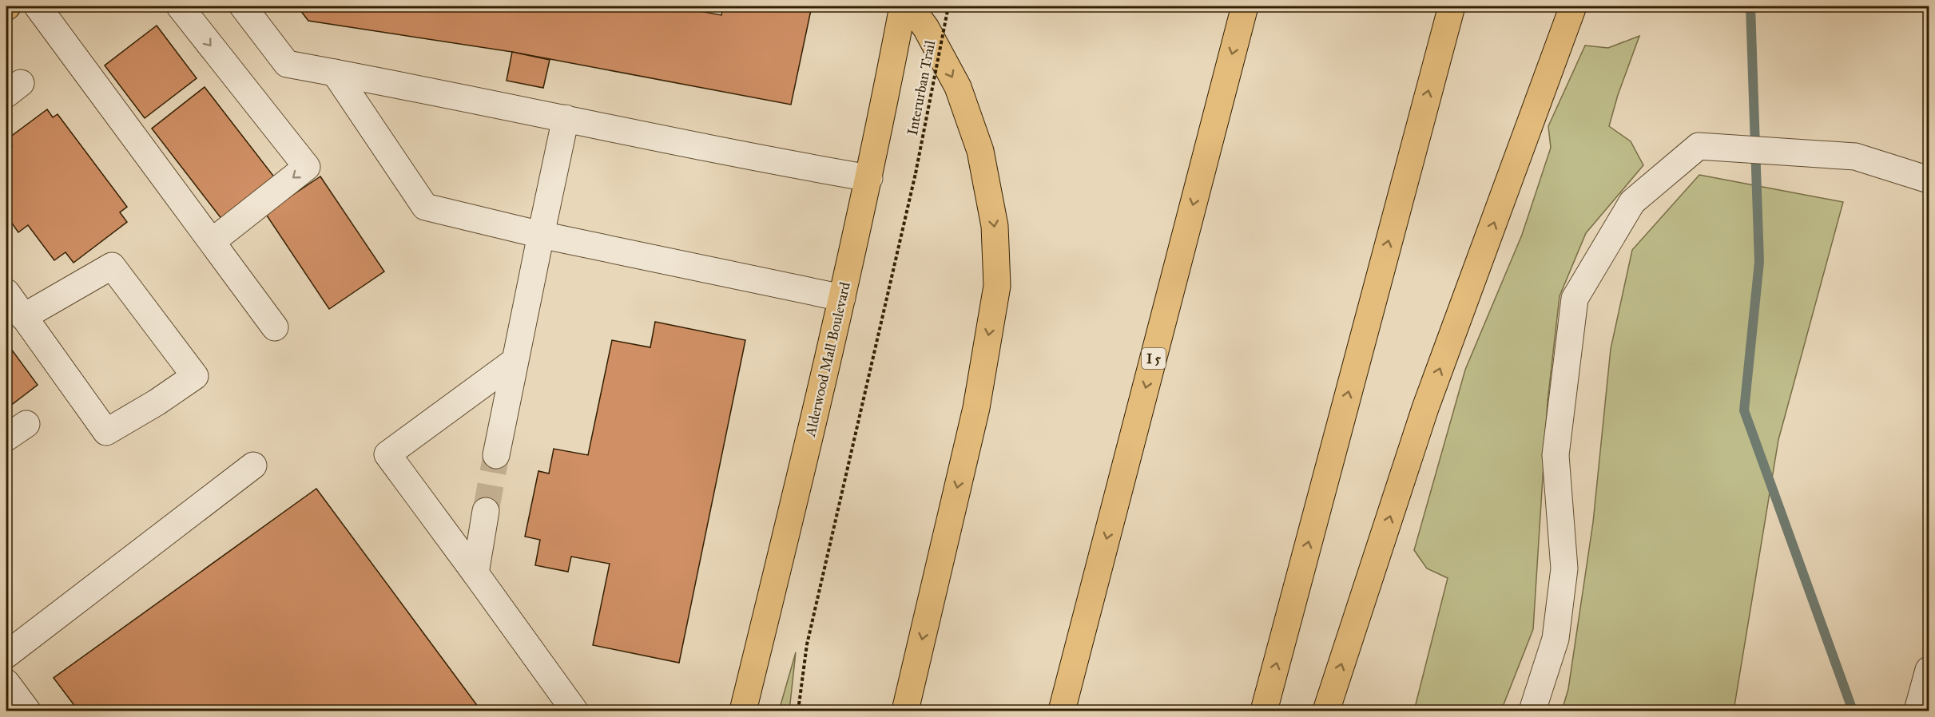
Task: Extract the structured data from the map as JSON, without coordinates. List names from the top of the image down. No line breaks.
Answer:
{"streets":{"main road":["I 5","Alderwood Mall Boulevard"],"path":["Interurban Trail"]}}
